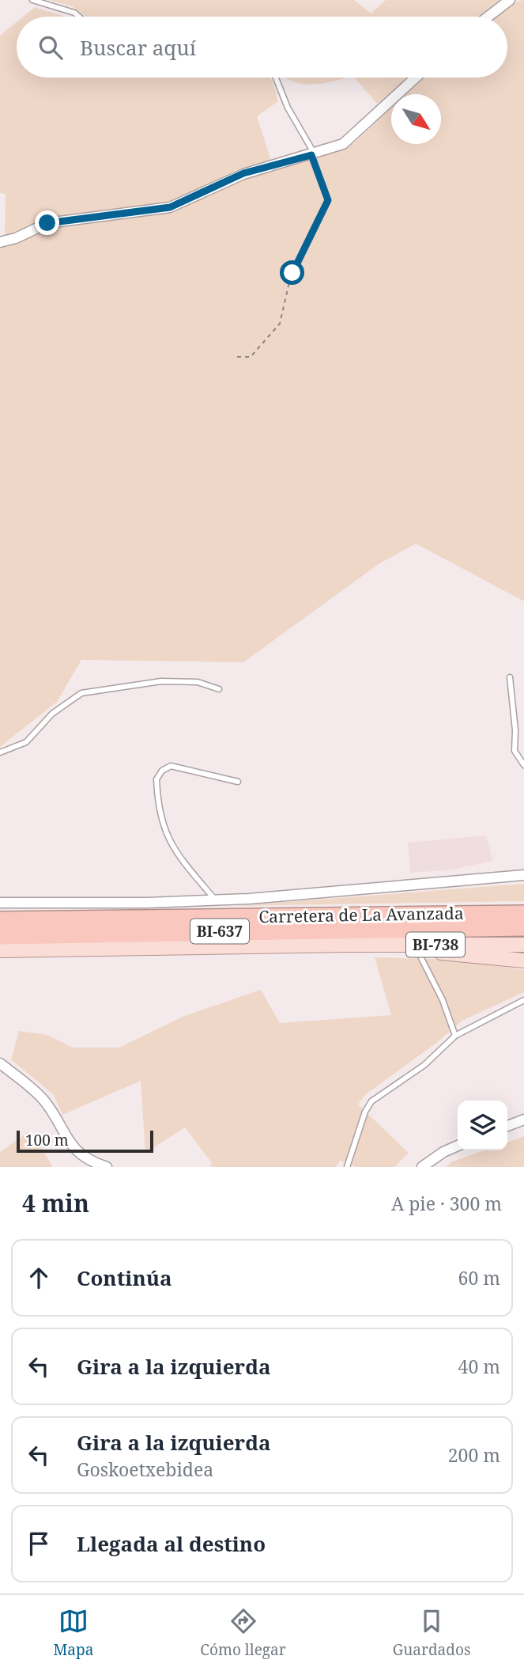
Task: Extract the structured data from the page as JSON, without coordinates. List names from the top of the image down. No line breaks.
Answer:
{"streets":{"highway":["Carretera de La Avanzada","BI-637"],"main road":["BI-738"]},"crossings":[["Carretera de La Avanzada","BI-738"]],"scale_bar":"100 m","north":"bottom right","page":{"search":"Buscar aquí","scale":"100 m","heading":["4 min","A pie · 300 m"],"list":[["Continúa","60 m"],["Gira a la izquierda","40 m"],["Gira a la izquierda","Goskoetxebidea","200 m"],"Llegada al destino"],"nav":["Mapa","Cómo llegar","Guardados"]}}
